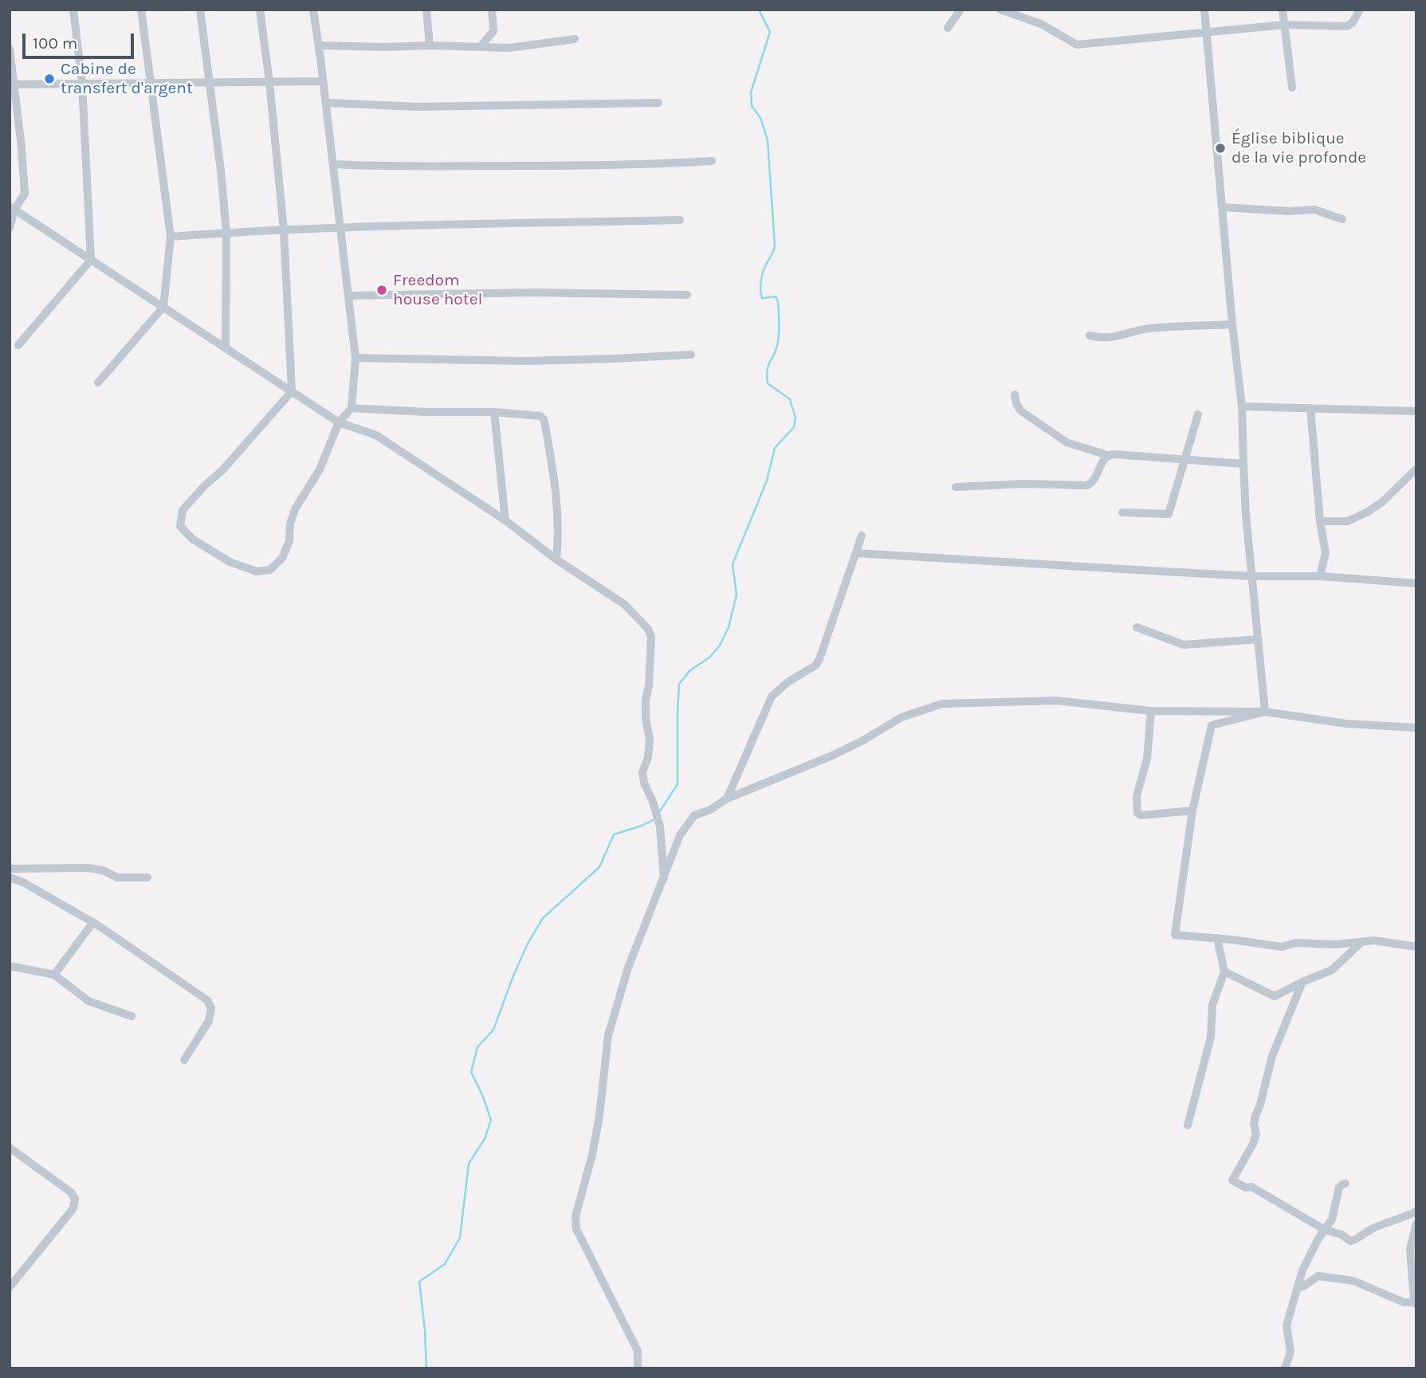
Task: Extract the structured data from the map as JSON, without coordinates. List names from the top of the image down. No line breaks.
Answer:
{"places":["Cabine de transfert d'argent","Église biblique de la vie profonde","Freedom house hotel"],"scale_bar":"100 m"}
